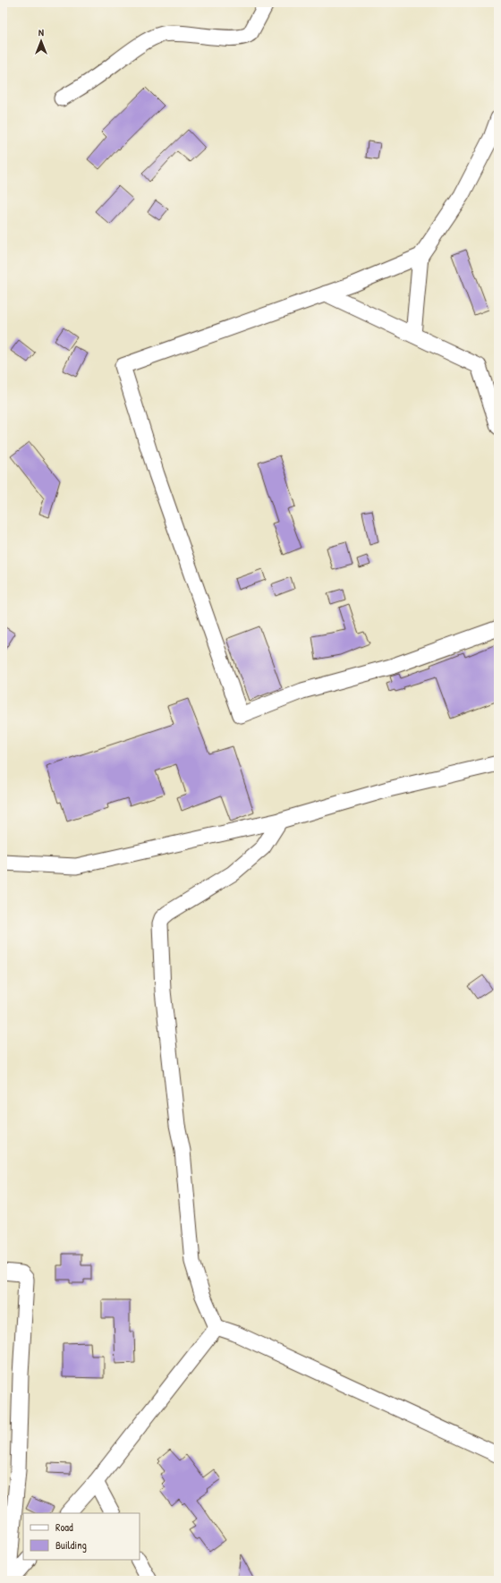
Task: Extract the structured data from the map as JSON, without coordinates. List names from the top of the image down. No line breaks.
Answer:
{"legend":["Road","Building"],"north":"top"}
